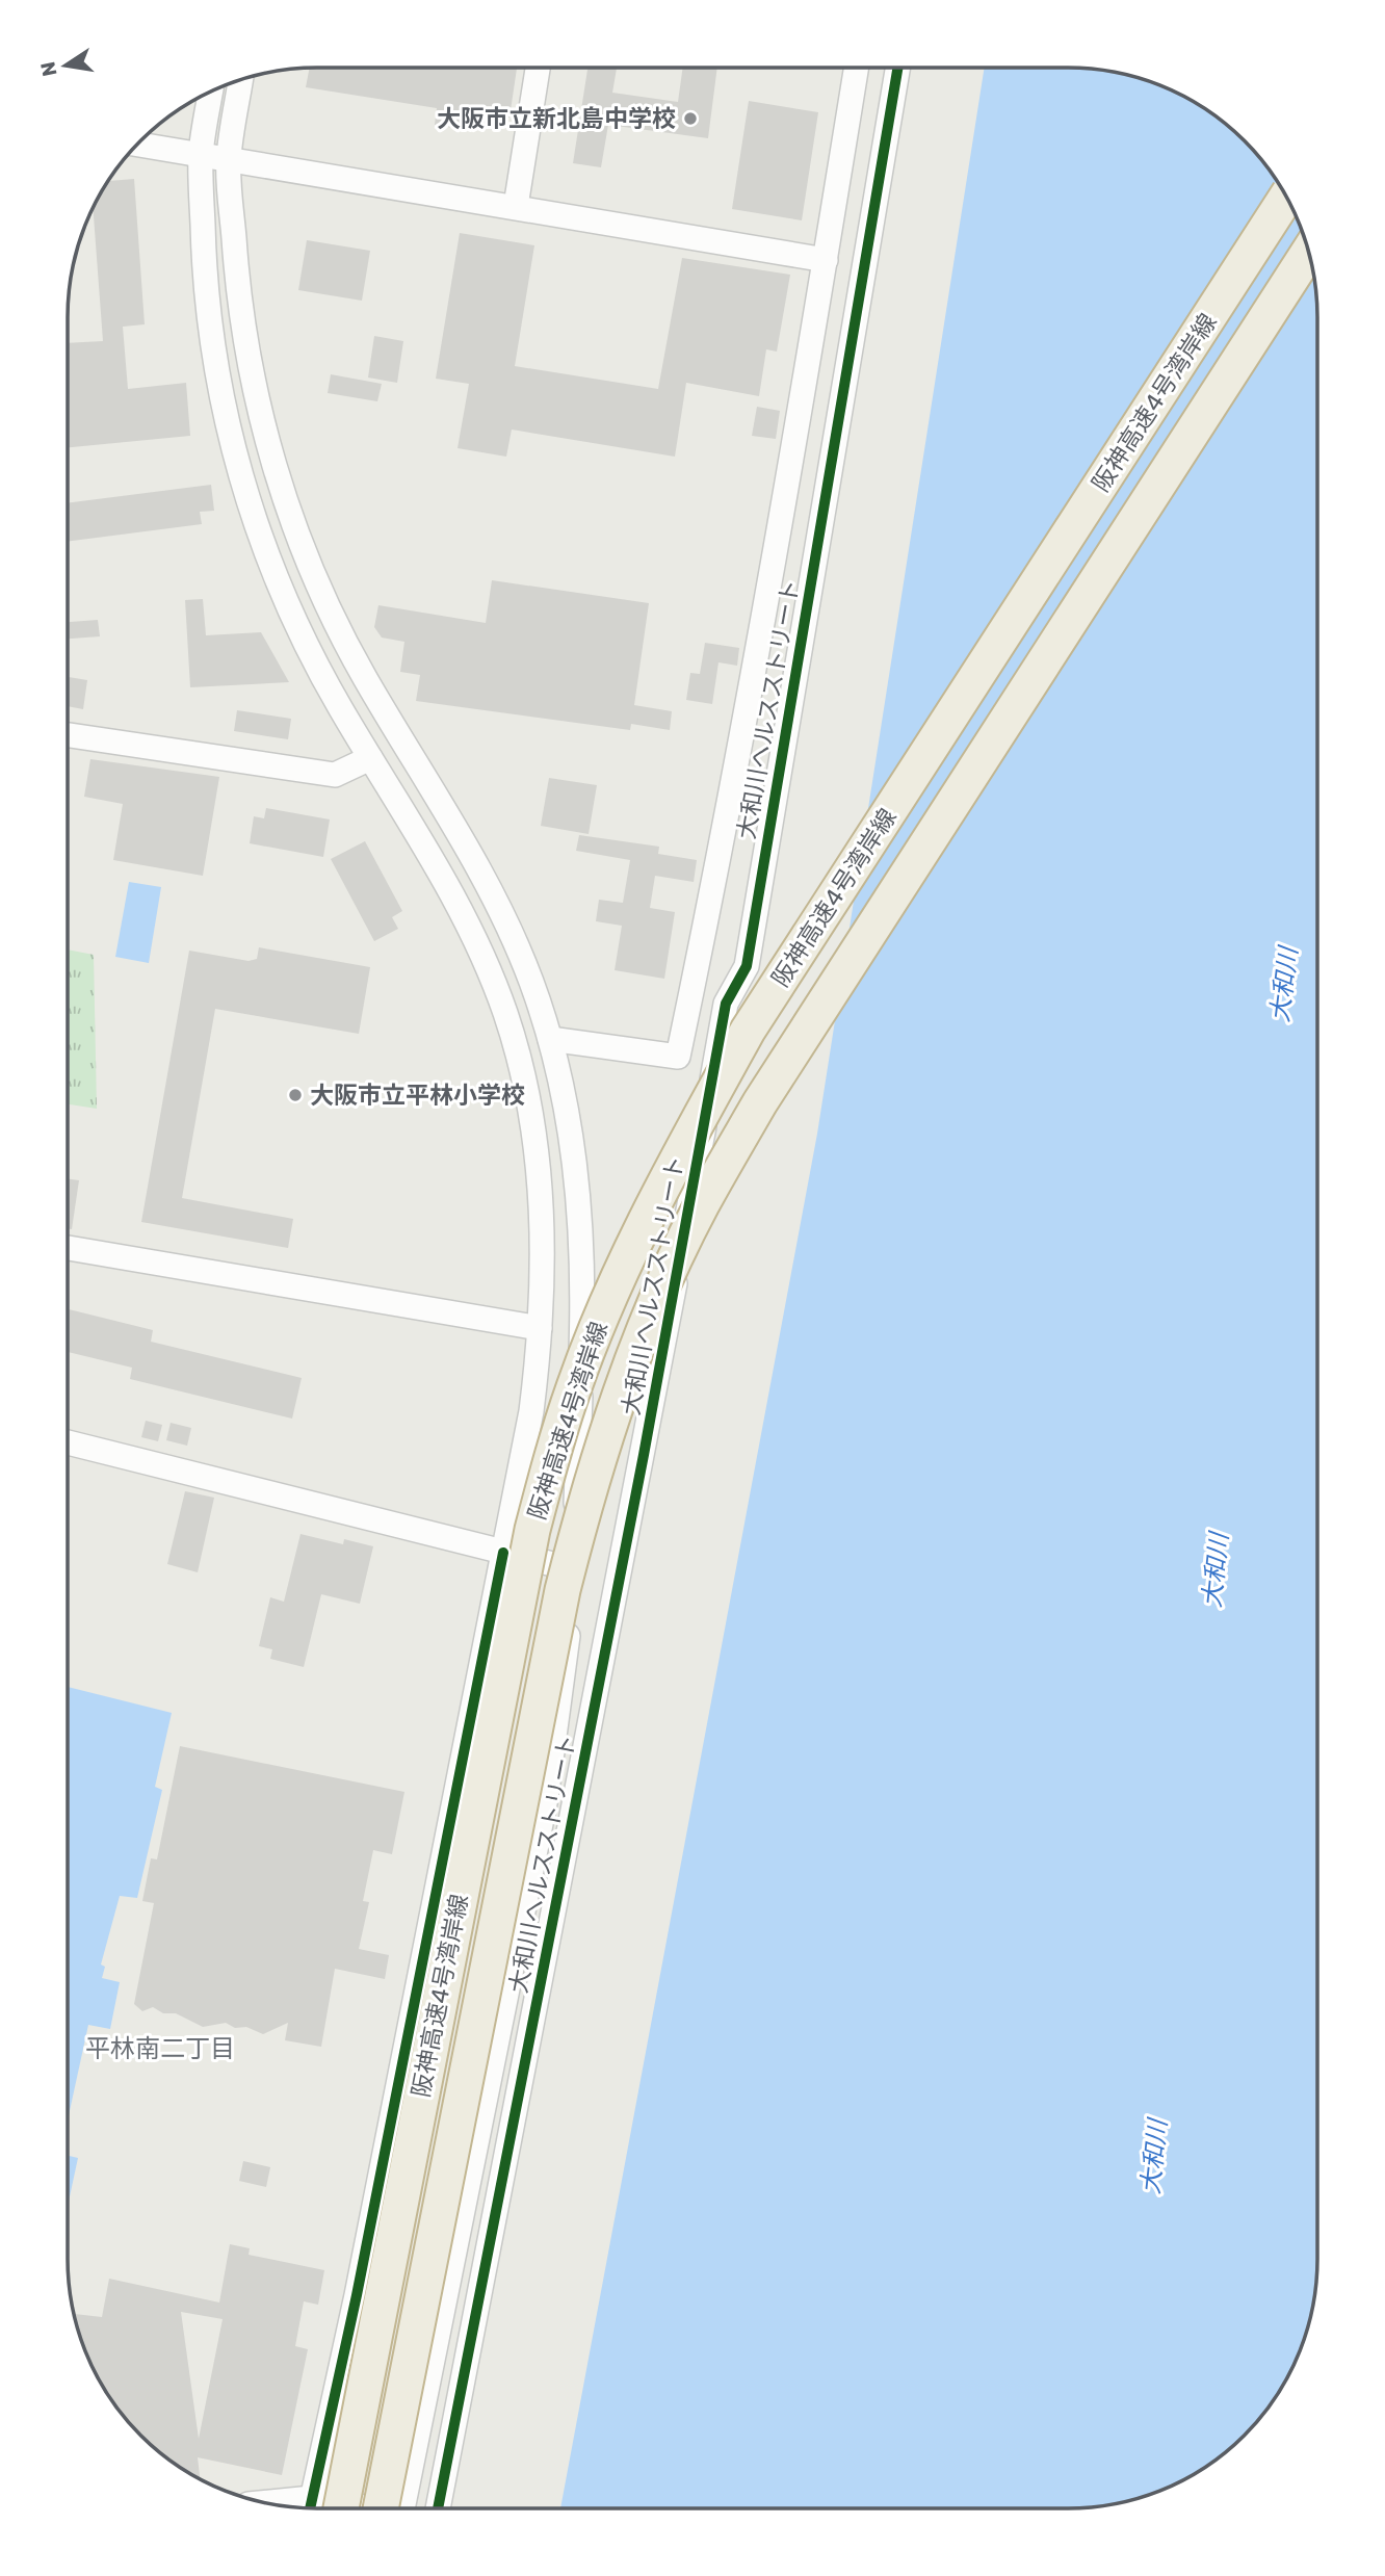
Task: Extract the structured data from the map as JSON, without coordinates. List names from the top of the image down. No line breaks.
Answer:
{"streets":{"highway":["阪神高速4号湾岸線"],"street":["大和川ヘルスストリート"]},"districts":["平林南二丁目"],"water":["大和川"],"places":["大阪市立新北島中学校","大阪市立平林小学校"],"north":"left"}
